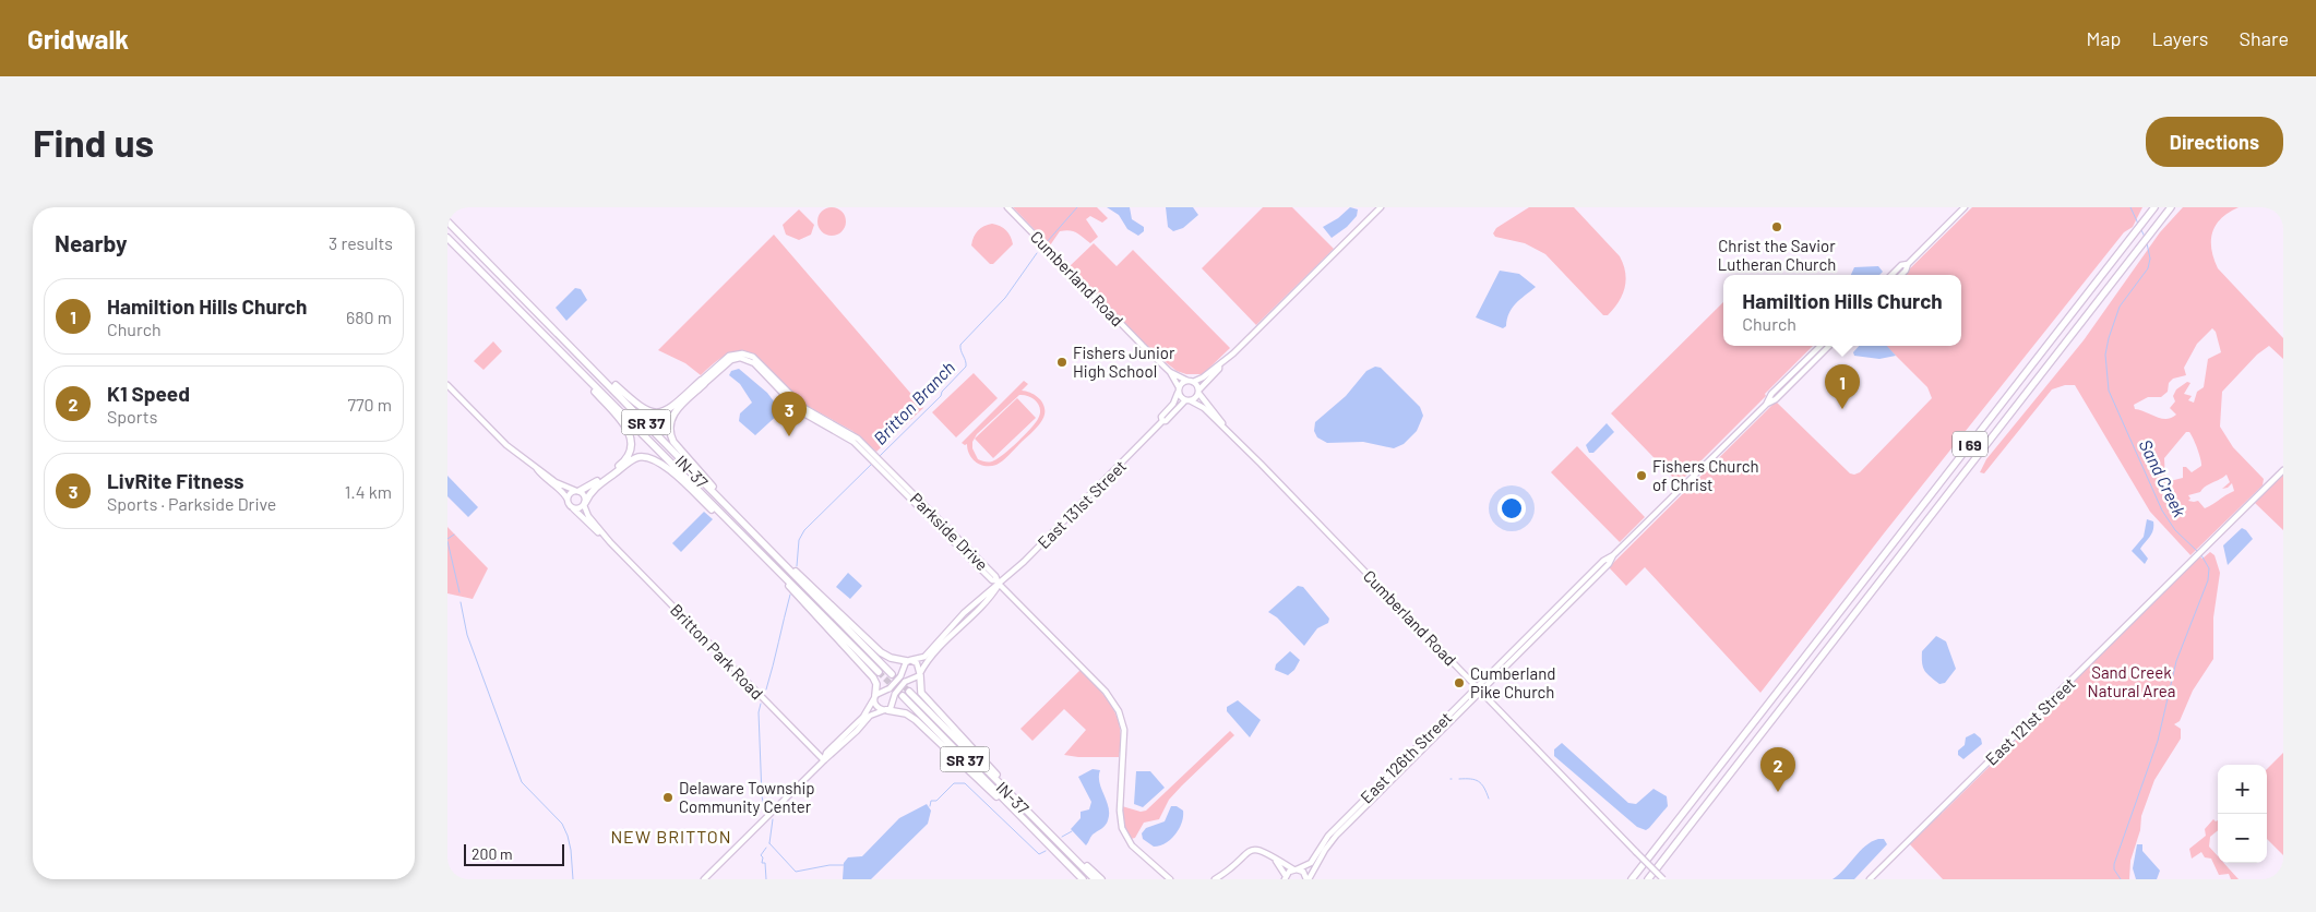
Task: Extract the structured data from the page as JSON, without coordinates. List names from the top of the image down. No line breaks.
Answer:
{"streets":{"highway":["SR 37","I 69","IN-37"],"street":["Cumberland Road","East 131st Street","Parkside Drive","Britton Park Road","East 121st Street","East 126th Street"]},"crossings":[["Cumberland Road","East 131st Street"],["Cumberland Road","East 126th Street"],["East 131st Street","Parkside Drive"]],"districts":["NEW BRITTON"],"water":["Britton Branch","Sand Creek"],"parks":["Sand Creek Natural Area"],"places":["Christ the Savior Lutheran Church","Fishers Junior High School","Fishers Church of Christ","Cumberland Pike Church","Delaware Township Community Center"],"scale_bar":"200 m","page":{"header":"Gridwalk","nav":["Map","Layers","Share"],"buttons":"Directions","title":"Find us","heading":["Nearby","3 results"],"popup":["Hamiltion Hills Church","Church"],"list":[{"mark":"1","name":"Hamiltion Hills Church","note":"Church","value":"680 m"},{"mark":"2","name":"K1 Speed","note":"Sports","value":"770 m"},{"mark":"3","name":"LivRite Fitness","note":"Sports · Parkside Drive","value":"1.4 km"}],"pins":["1","3","2"],"map_buttons":["+","−"],"scale":"200 m"}}
